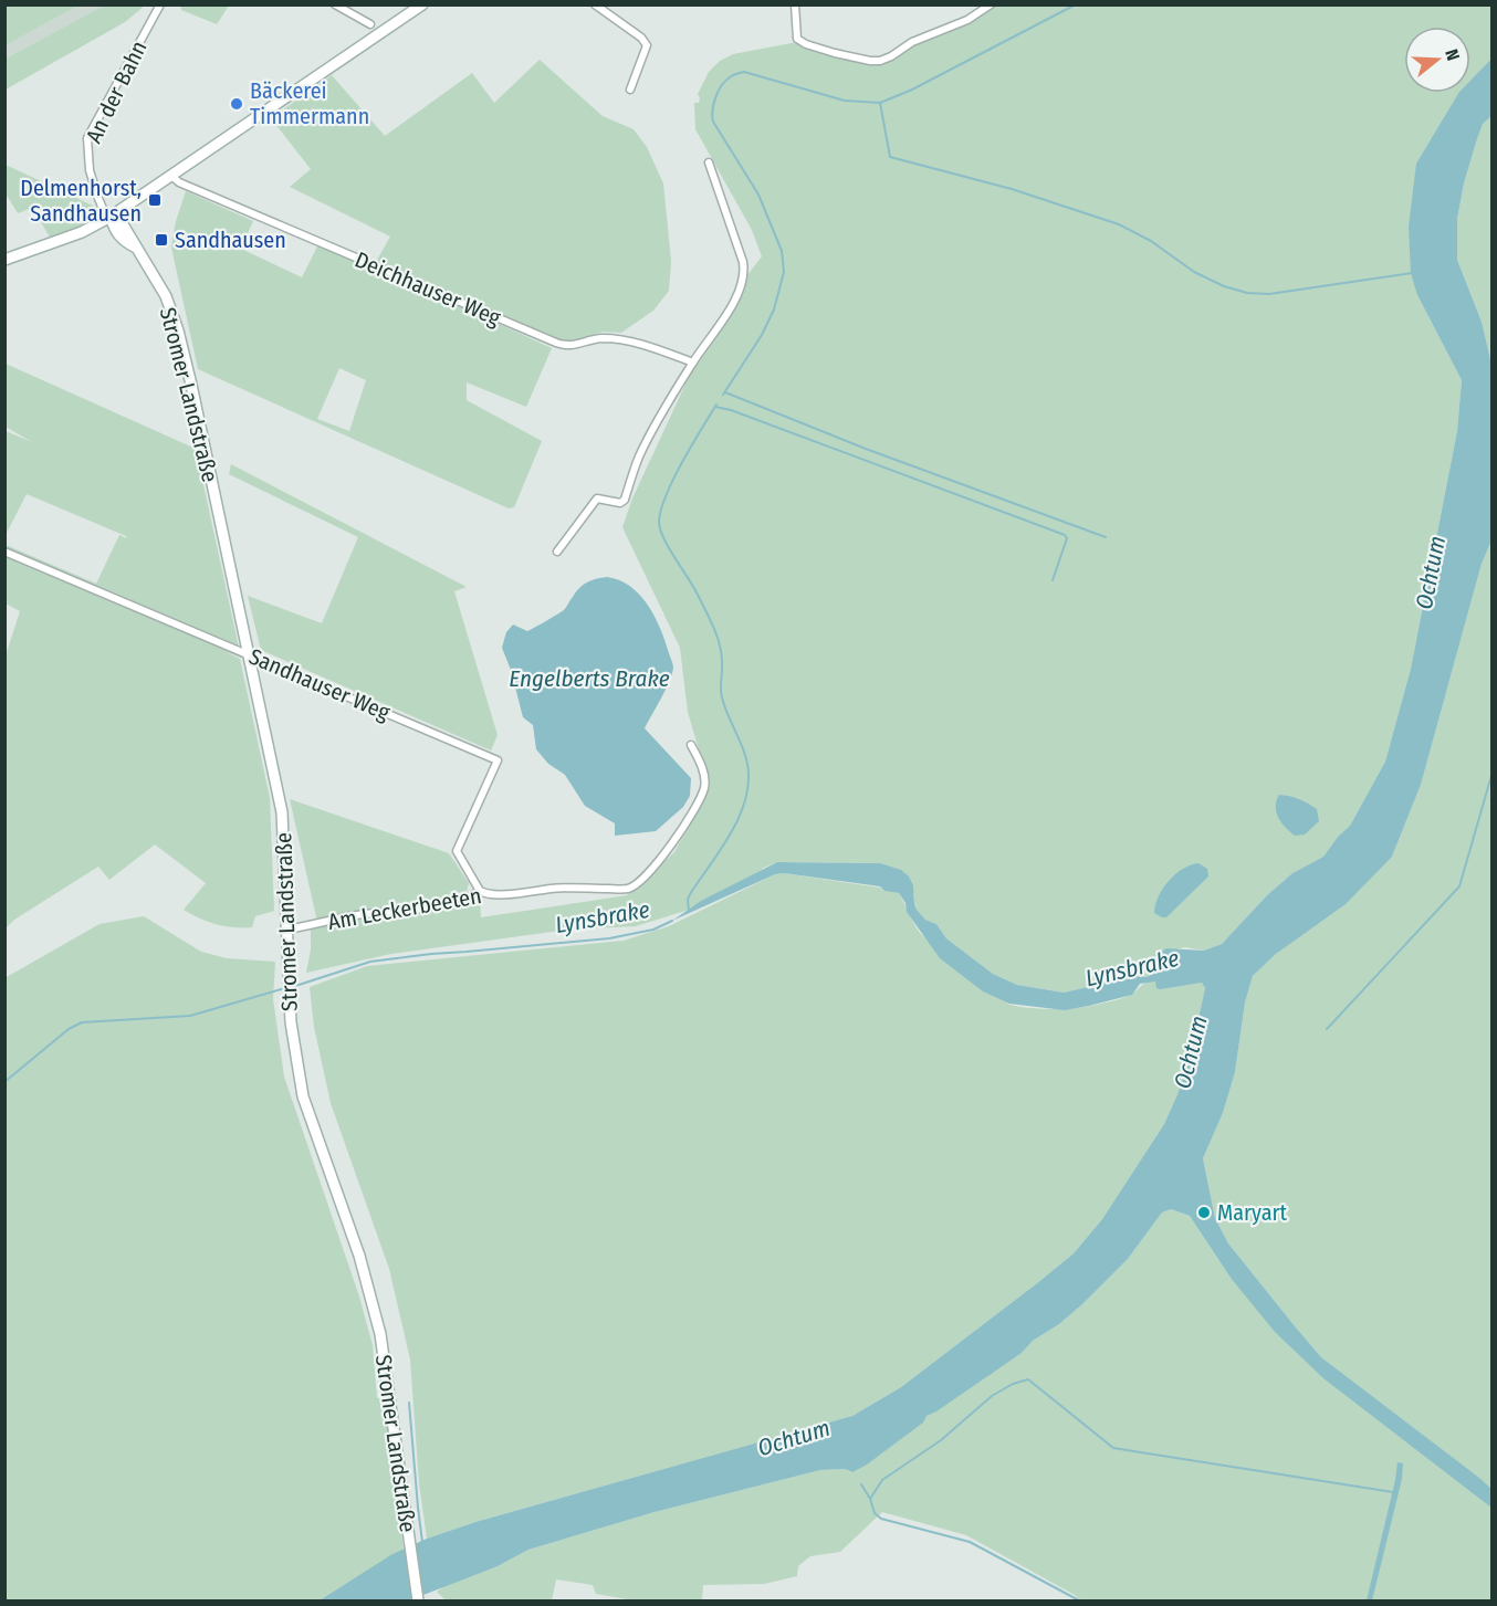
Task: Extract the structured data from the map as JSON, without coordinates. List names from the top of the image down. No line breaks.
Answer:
{"streets":{"main road":["Stromer Landstraße"],"street":["An der Bahn","Deichhauser Weg","Sandhauser Weg","Am Leckerbeeten"]},"crossings":[["An der Bahn","Stromer Landstraße"],["Stromer Landstraße","Sandhauser Weg"],["Stromer Landstraße","Am Leckerbeeten"],["Sandhauser Weg","Am Leckerbeeten"]],"water":["Ochtum","Engelberts Brake","Lynsbrake"],"places":{"other":["Bäckerei Timmermann","Maryart"],"transit":["Delmenhorst, Sandhausen","Sandhausen"]},"north":"right"}
